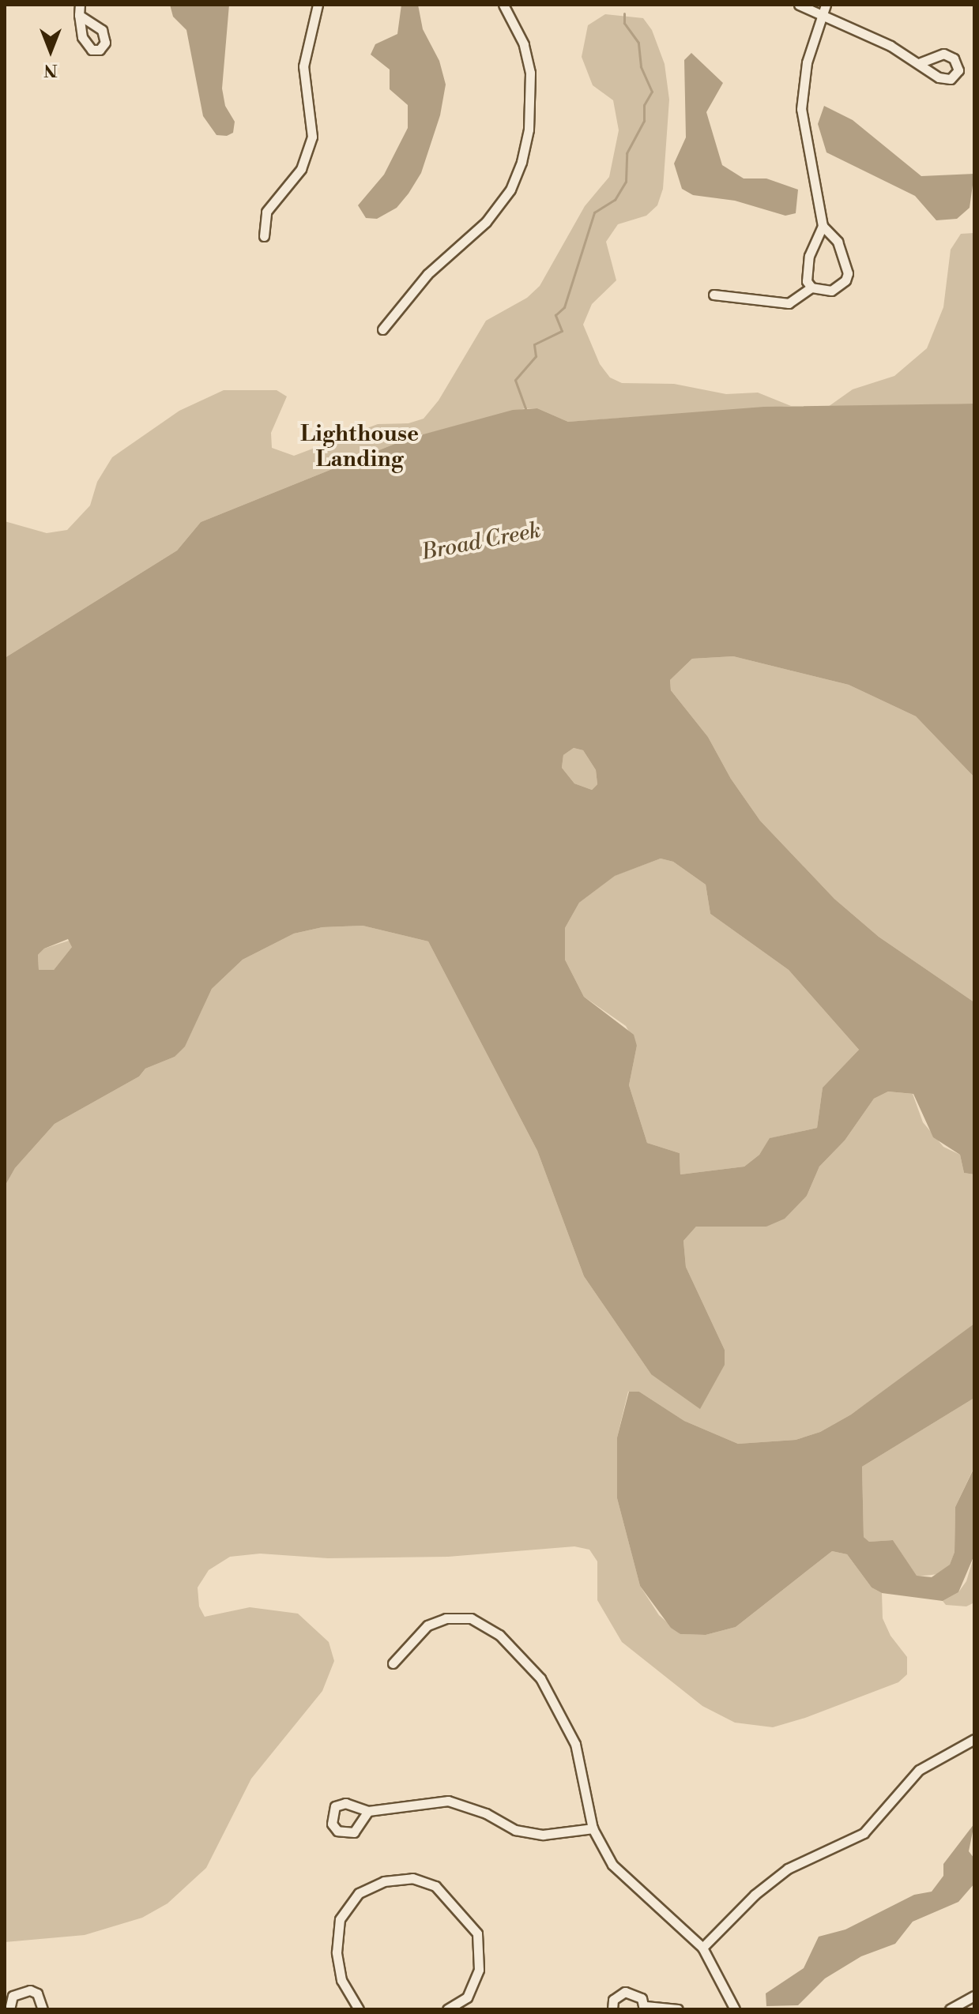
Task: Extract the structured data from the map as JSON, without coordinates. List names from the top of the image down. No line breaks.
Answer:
{"districts":["Lighthouse Landing"],"water":["Broad Creek"],"north":"bottom"}
